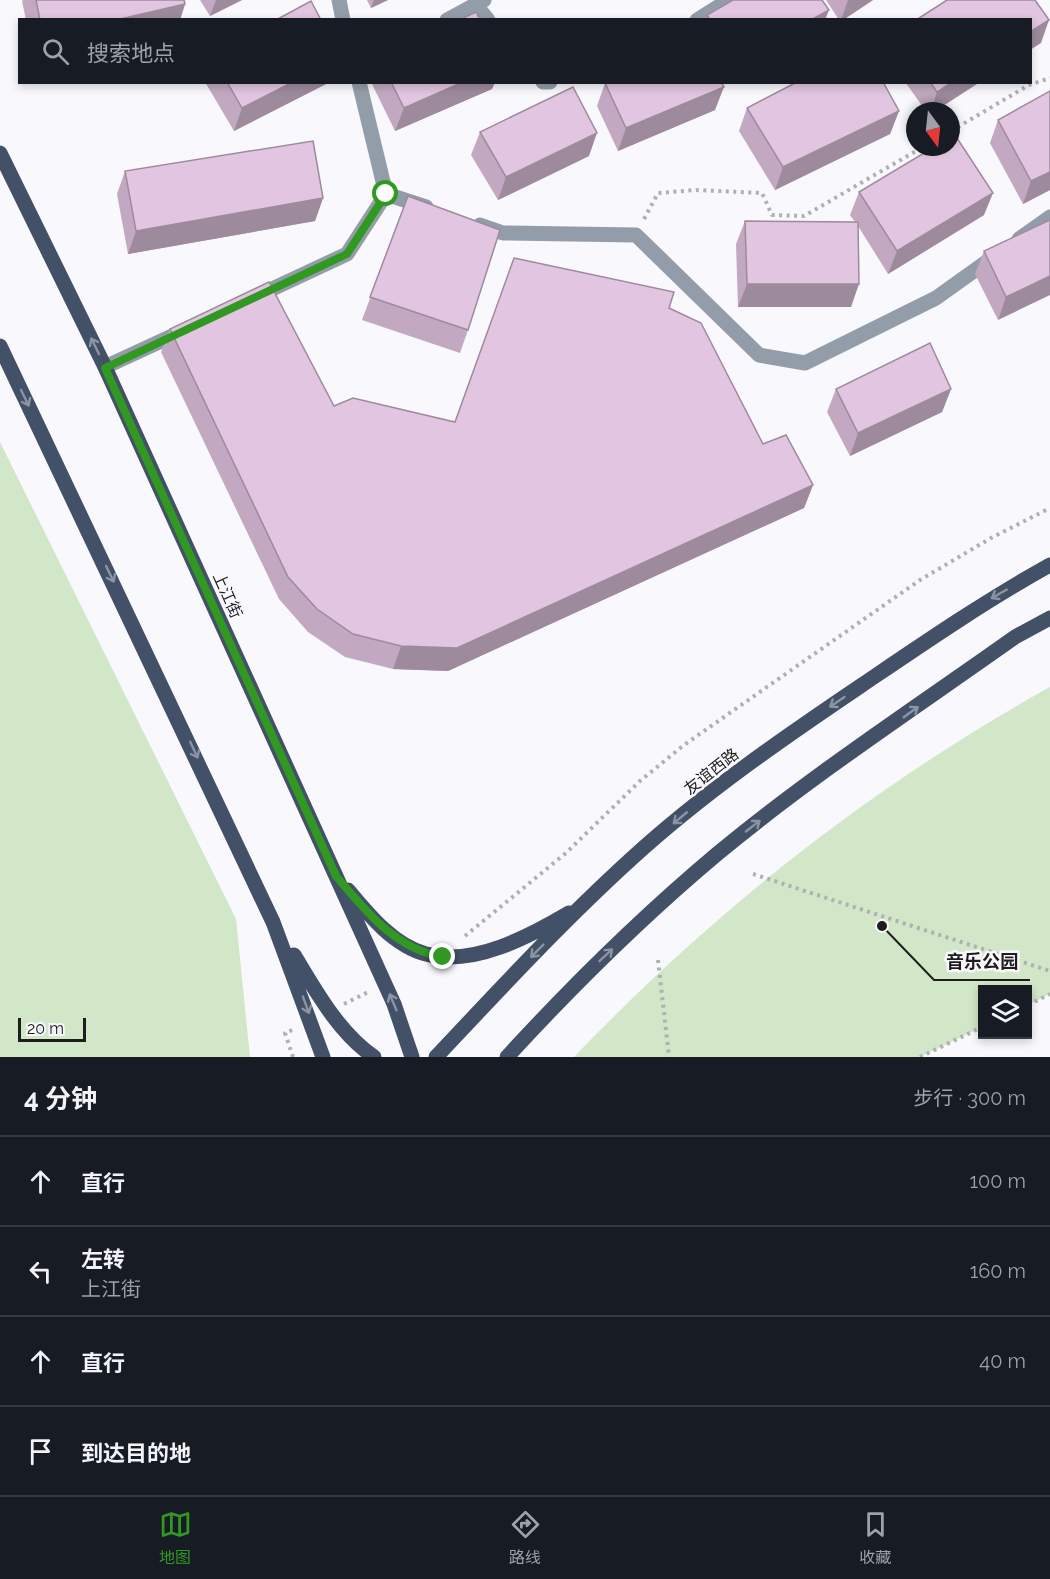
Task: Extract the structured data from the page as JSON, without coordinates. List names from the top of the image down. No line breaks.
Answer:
{"streets":{"main road":["上江街","友谊西路"]},"places":["音乐公园"],"scale_bar":"20 m","north":"bottom","page":{"search":"搜索地点","scale":"20 m","heading":["4 分钟","步行 · 300 m"],"list":[["直行","100 m"],["左转","上江街","160 m"],["直行","40 m"],"到达目的地"],"nav":["地图","路线","收藏"]}}
